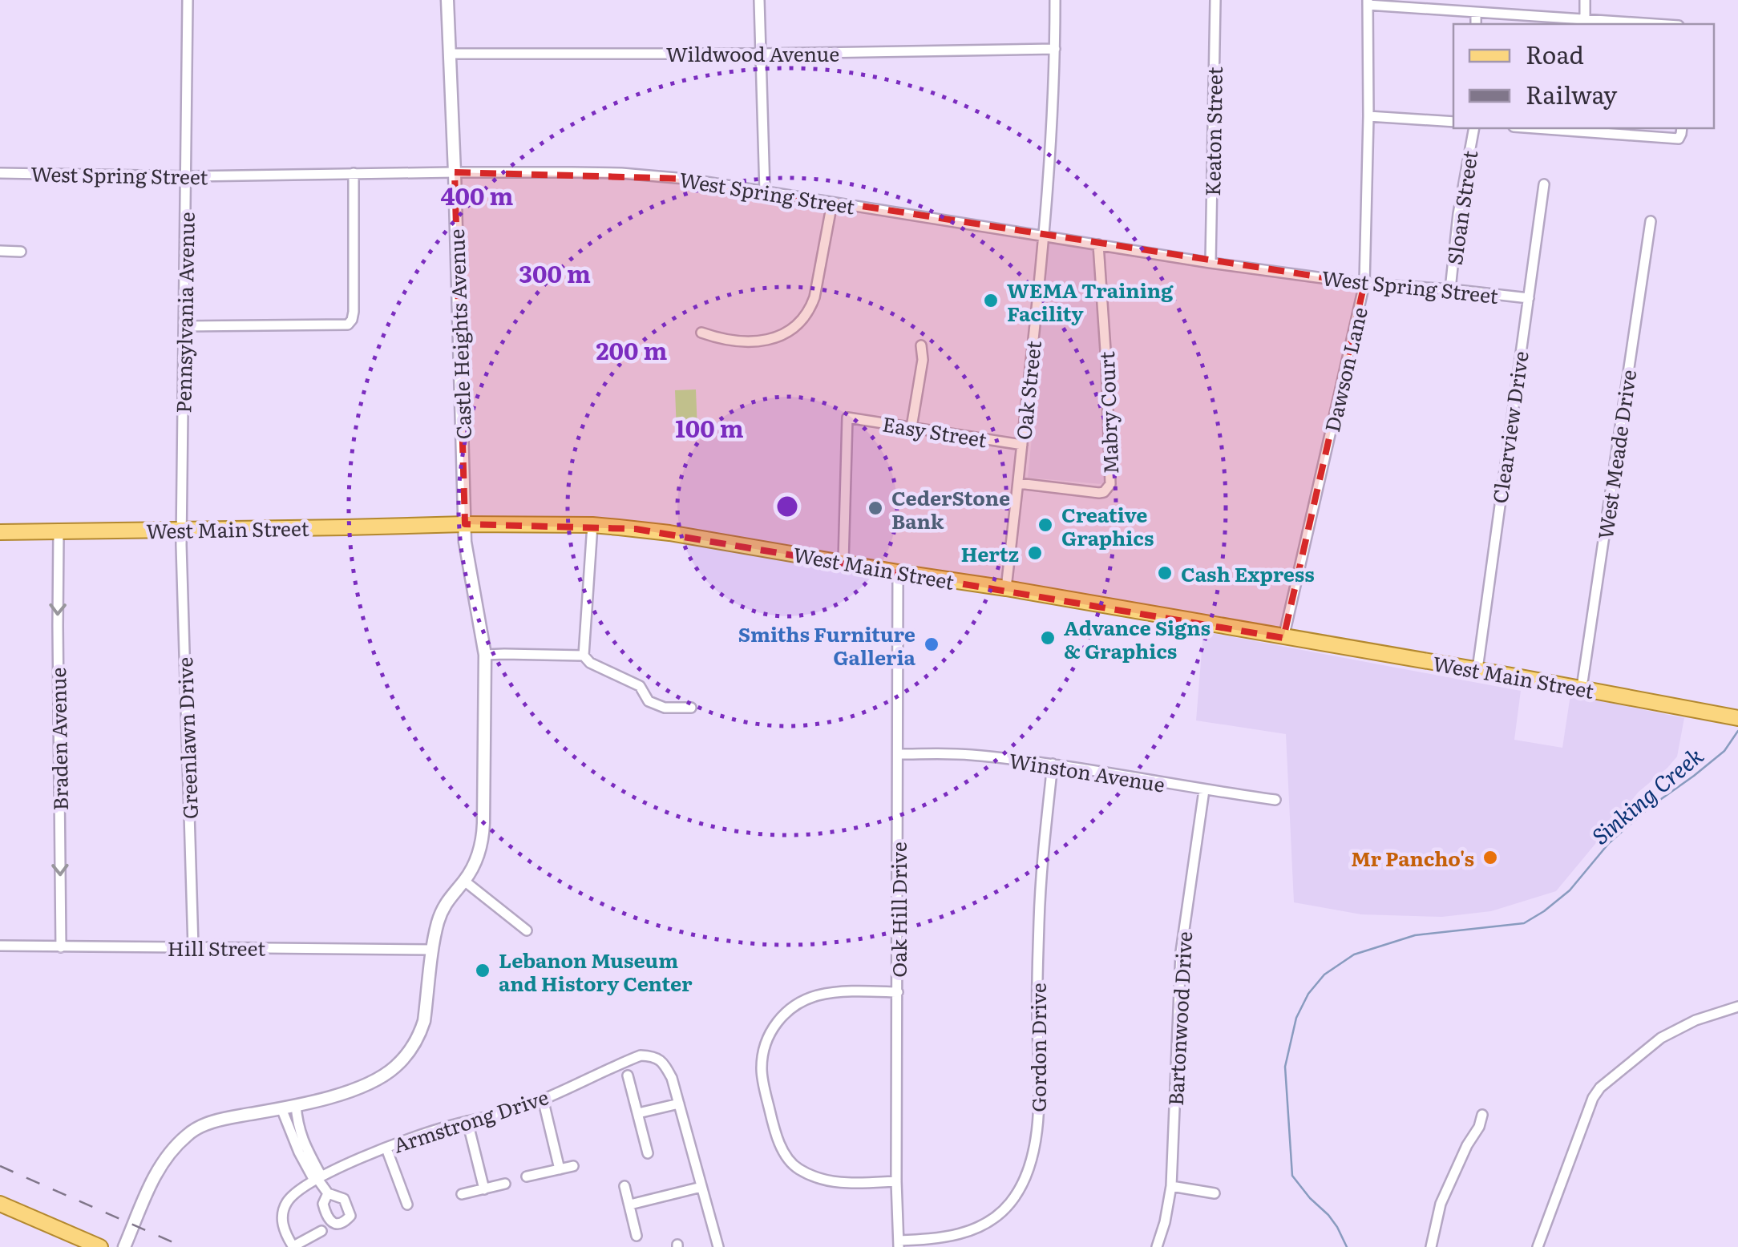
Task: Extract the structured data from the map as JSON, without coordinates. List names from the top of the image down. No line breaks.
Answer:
{"streets":{"main road":["West Main Street"],"street":["Wildwood Avenue","Keaton Street","West Spring Street","Sloan Street","Pennsylvania Avenue","Castle Heights Avenue","Dawson Lane","Oak Street","Mabry Court","Clearview Drive","Easy Street","West Meade Drive","Greenlawn Drive","Braden Avenue","Winston Avenue","Oak Hill Drive","Hill Street","Bartonwood Drive","Gordon Drive","Armstrong Drive"]},"crossings":[["Wildwood Avenue","Castle Heights Avenue"],["Wildwood Avenue","Oak Street"],["Keaton Street","West Spring Street"],["West Spring Street","Sloan Street"],["West Spring Street","Pennsylvania Avenue"],["West Spring Street","Castle Heights Avenue"],["West Spring Street","Dawson Lane"],["West Spring Street","Oak Street"],["West Spring Street","Mabry Court"],["West Spring Street","Clearview Drive"],["Pennsylvania Avenue","West Main Street"],["Pennsylvania Avenue","Greenlawn Drive"],["Castle Heights Avenue","West Main Street"],["Castle Heights Avenue","Hill Street"],["Dawson Lane","West Main Street"],["Oak Street","Mabry Court"],["Oak Street","Easy Street"],["Oak Street","West Main Street"],["Clearview Drive","West Main Street"],["Easy Street","West Main Street"],["West Meade Drive","West Main Street"],["West Main Street","Greenlawn Drive"],["West Main Street","Braden Avenue"],["West Main Street","Oak Hill Drive"],["Greenlawn Drive","Hill Street"],["Braden Avenue","Hill Street"],["Winston Avenue","Oak Hill Drive"],["Winston Avenue","Bartonwood Drive"],["Winston Avenue","Gordon Drive"],["Oak Hill Drive","Gordon Drive"]],"one_way":["Braden Avenue"],"water":["Sinking Creek"],"places":["WEMA Training Facility","CederStone Bank","Creative Graphics","Hertz","Cash Express","Advance Signs & Graphics","Smiths Furniture Galleria","Mr Pancho's","Lebanon Museum and History Center"],"legend":["Road","Railway"],"rings":["400 m","300 m","200 m","100 m"]}
